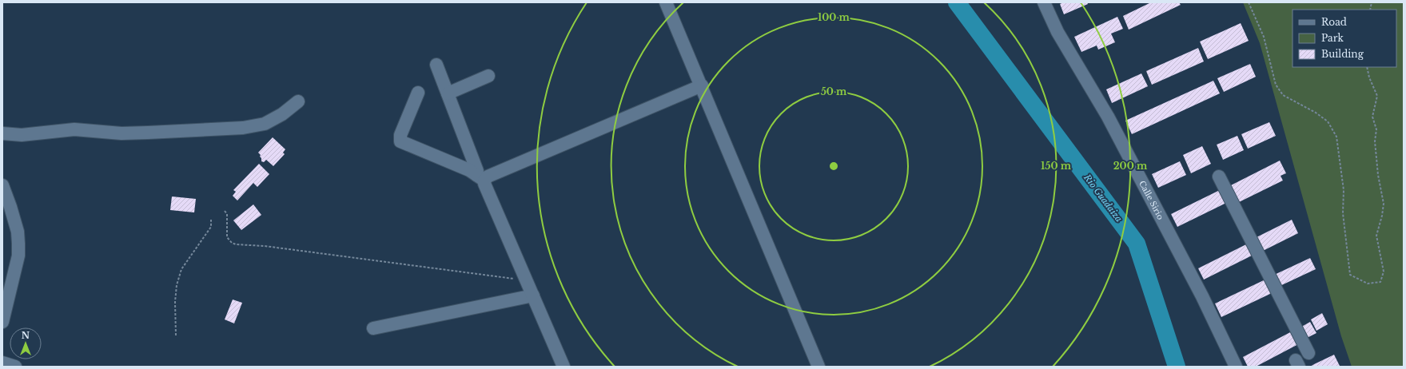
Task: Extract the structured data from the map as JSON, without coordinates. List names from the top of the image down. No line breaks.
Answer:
{"streets":{"street":["Calle Sirio"]},"water":["Rio Guadaiza"],"legend":["Road","Park","Building"],"north":"top","rings":["100 m","50 m","150 m","200 m"]}
